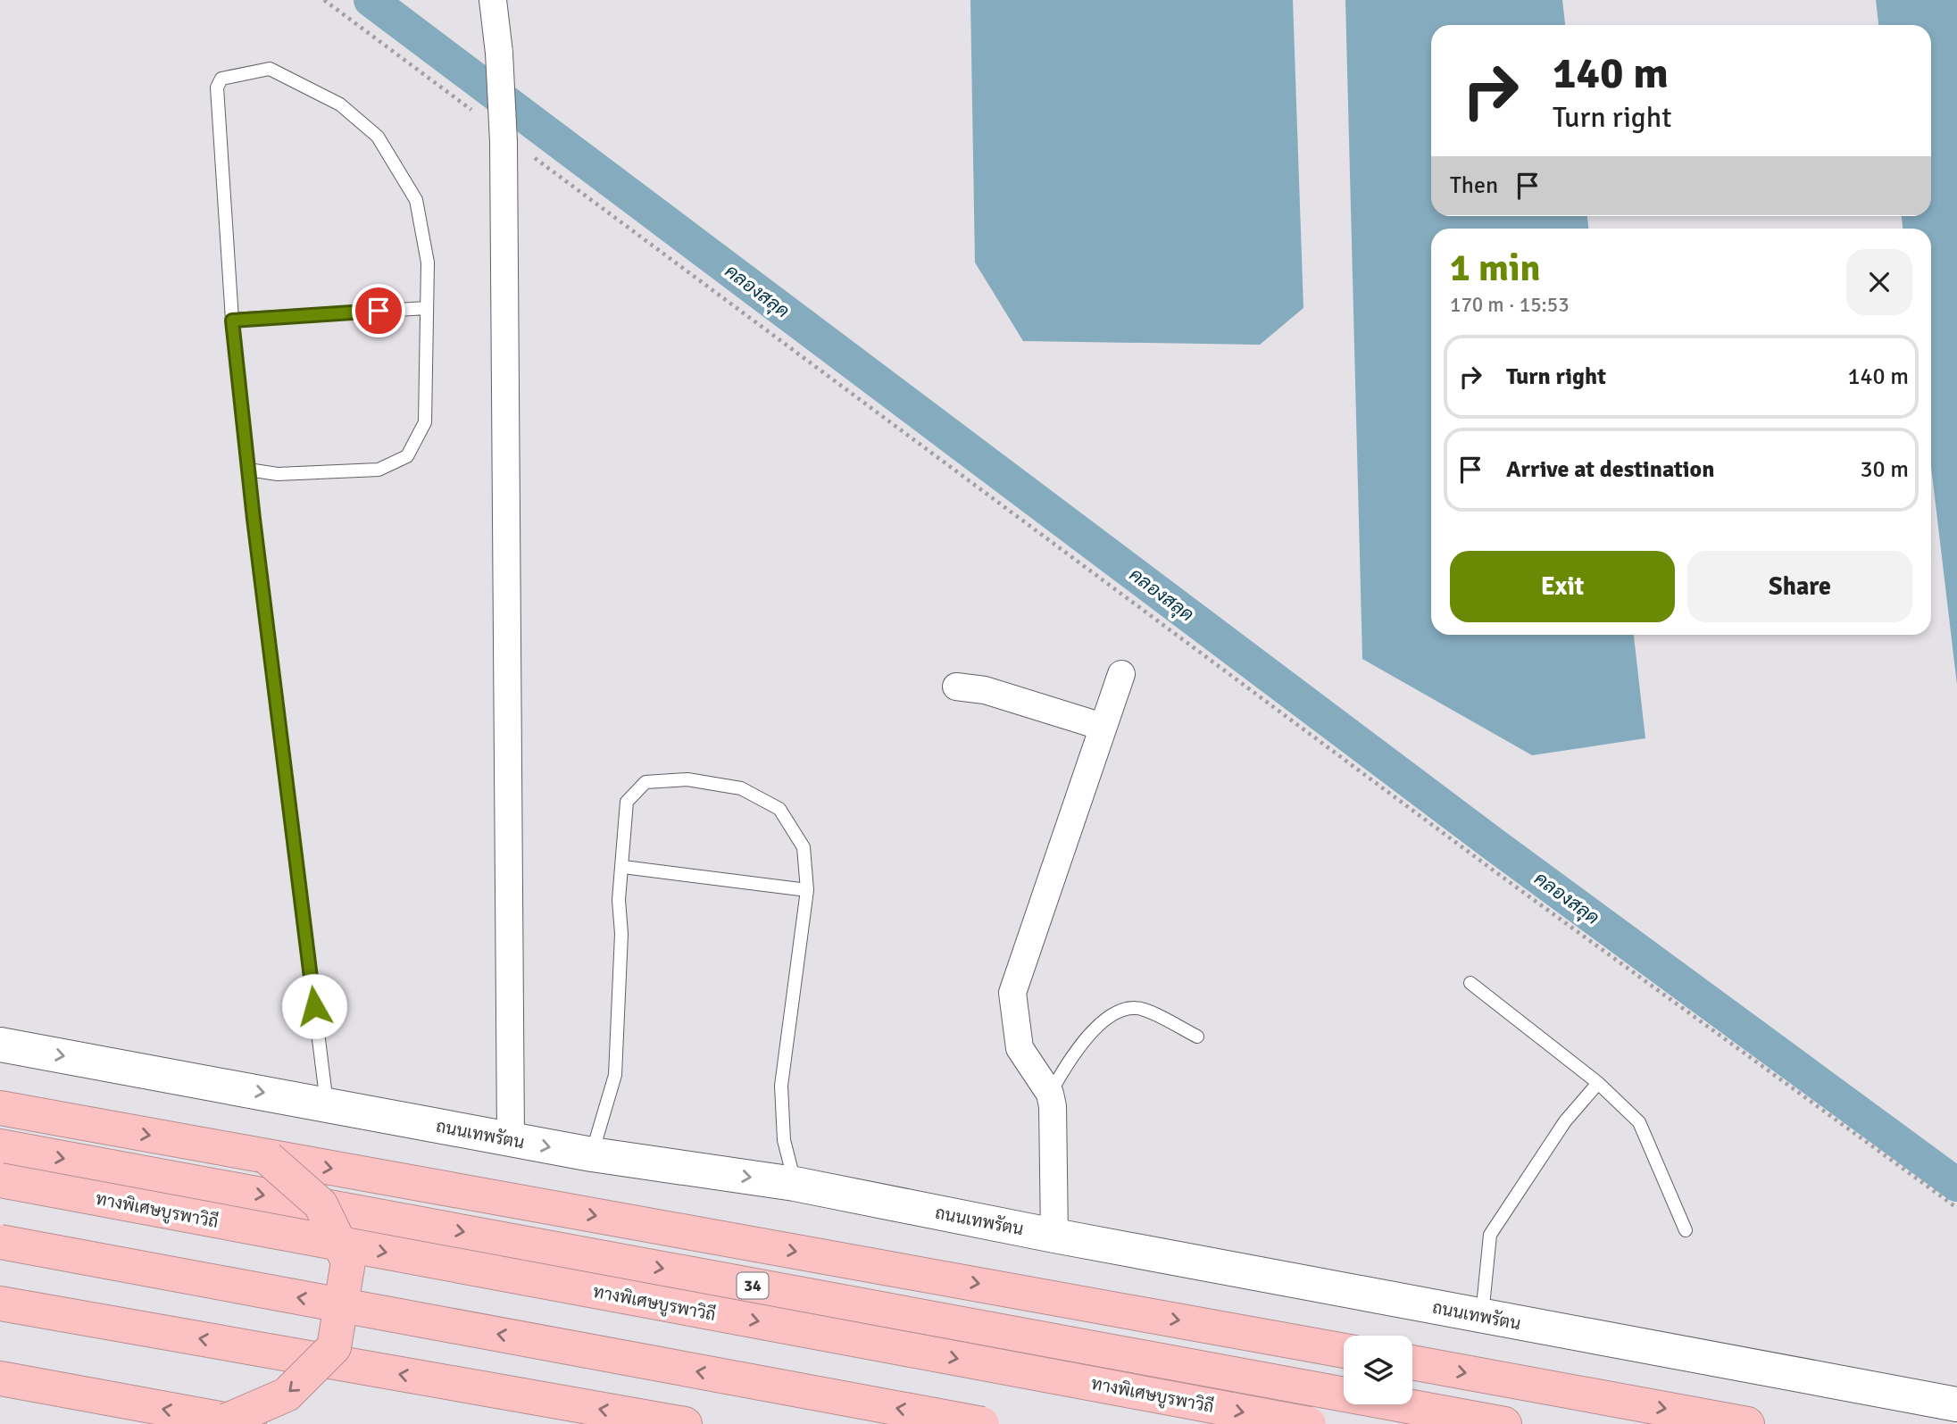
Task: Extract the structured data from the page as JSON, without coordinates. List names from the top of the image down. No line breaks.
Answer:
{"streets":{"highway":["ทางพิเศษบูรพาวิถี","34"],"main road":["ถนนเทพรัตน"]},"water":["คลองสลุด"],"page":{"turn":["140 m","Turn right"],"then":"Then","heading":["1 min","170 m · 15:53"],"list":[{"name":"Turn right","value":"140 m"},{"name":"Arrive at destination","value":"30 m"}],"buttons":["Exit","Share"]}}
